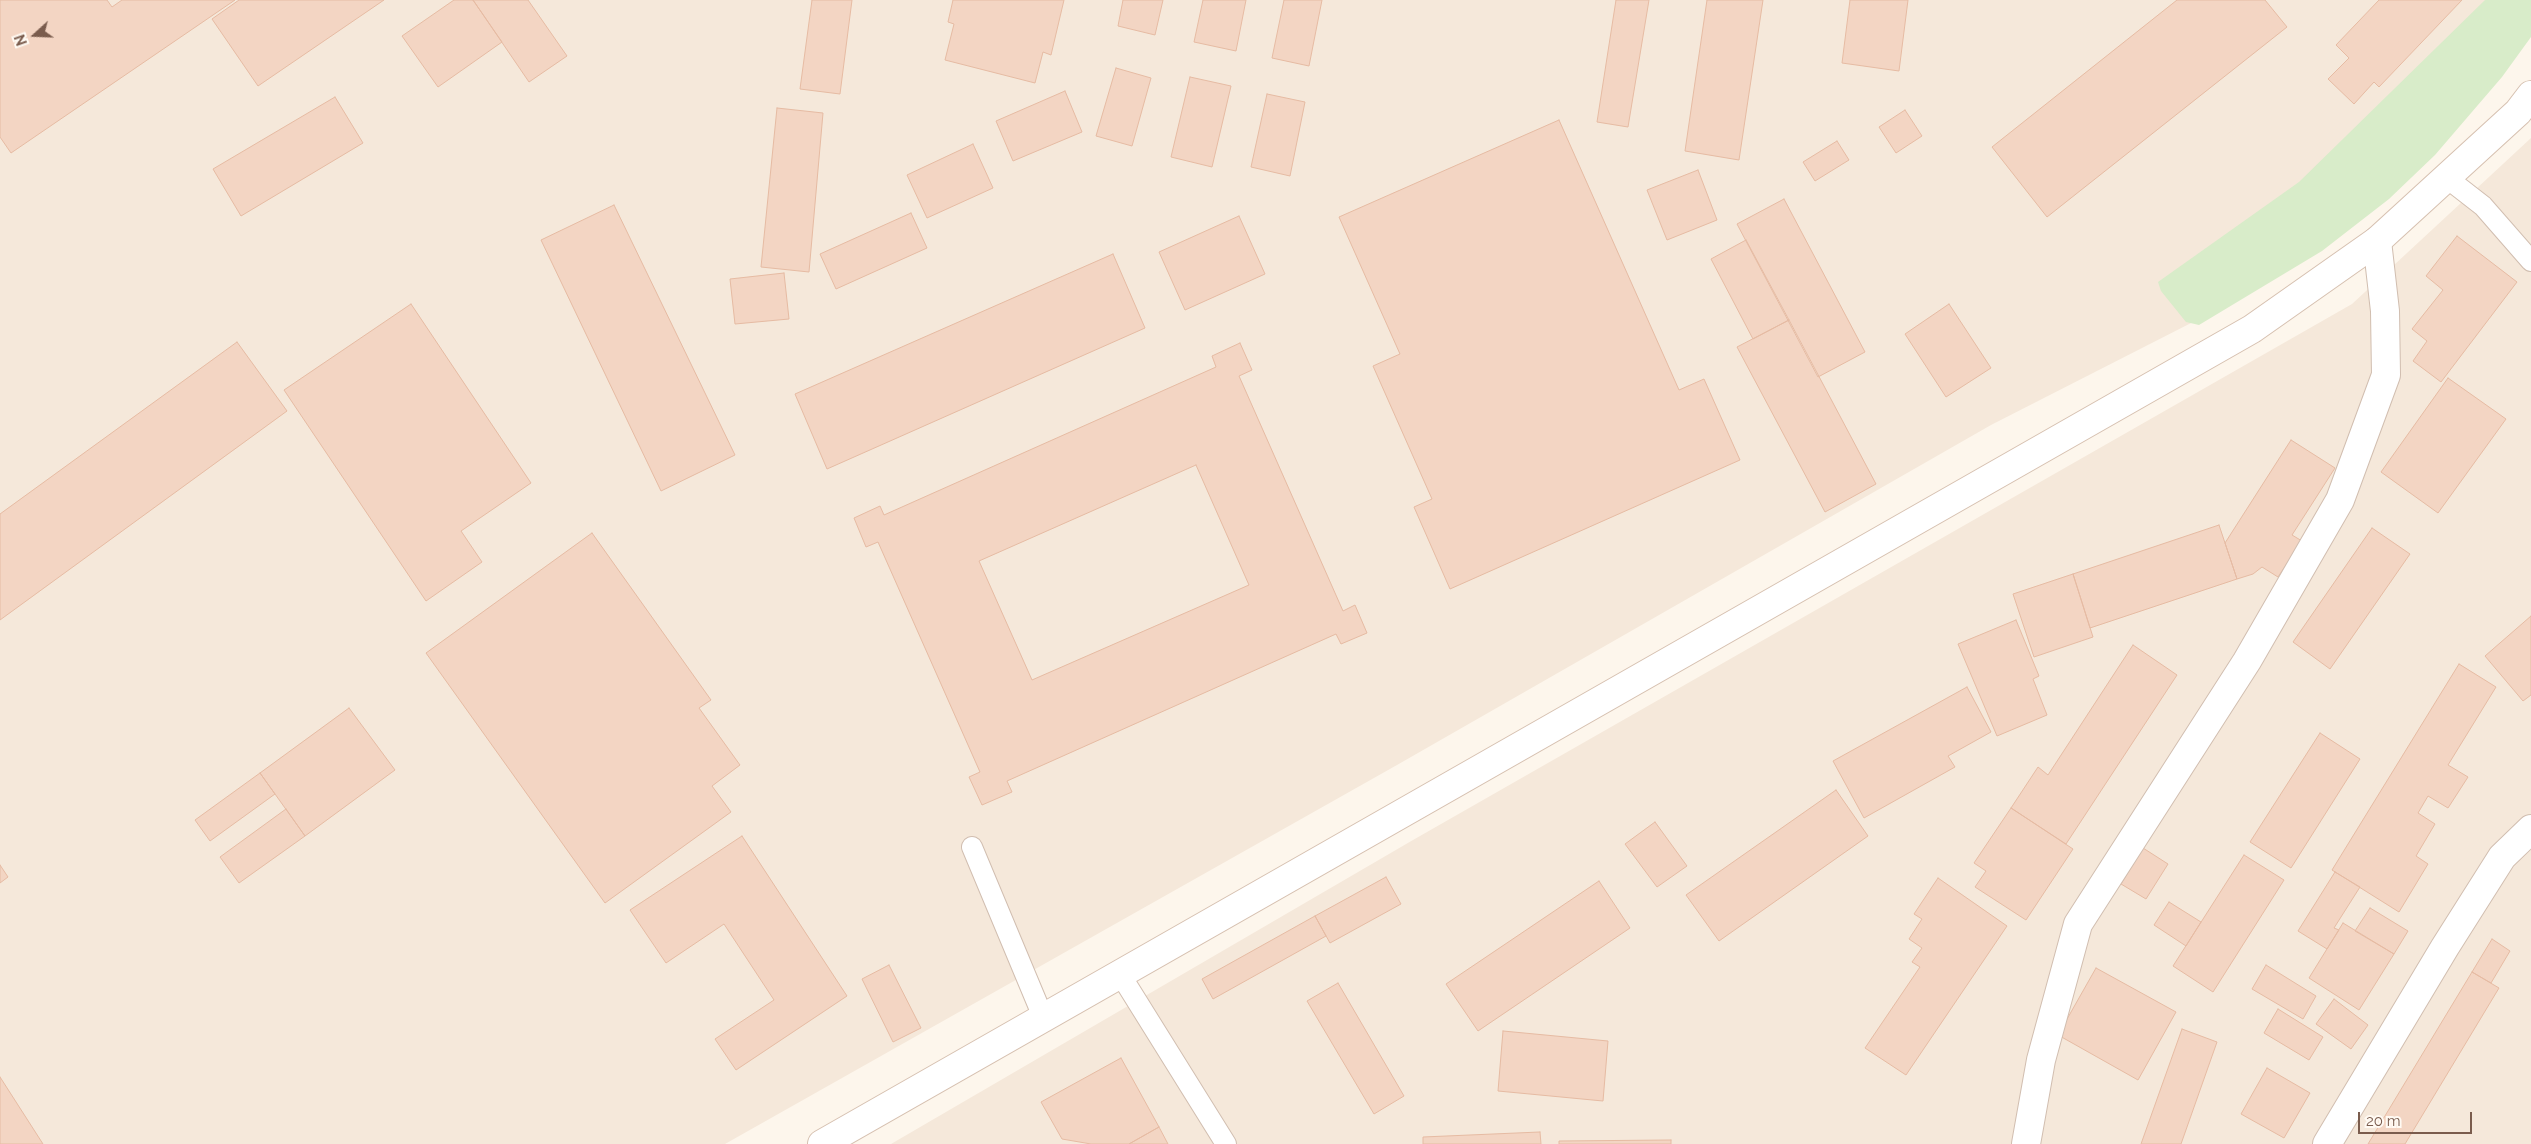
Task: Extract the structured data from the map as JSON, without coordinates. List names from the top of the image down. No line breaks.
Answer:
{"scale_bar":"20 m","north":"left"}
